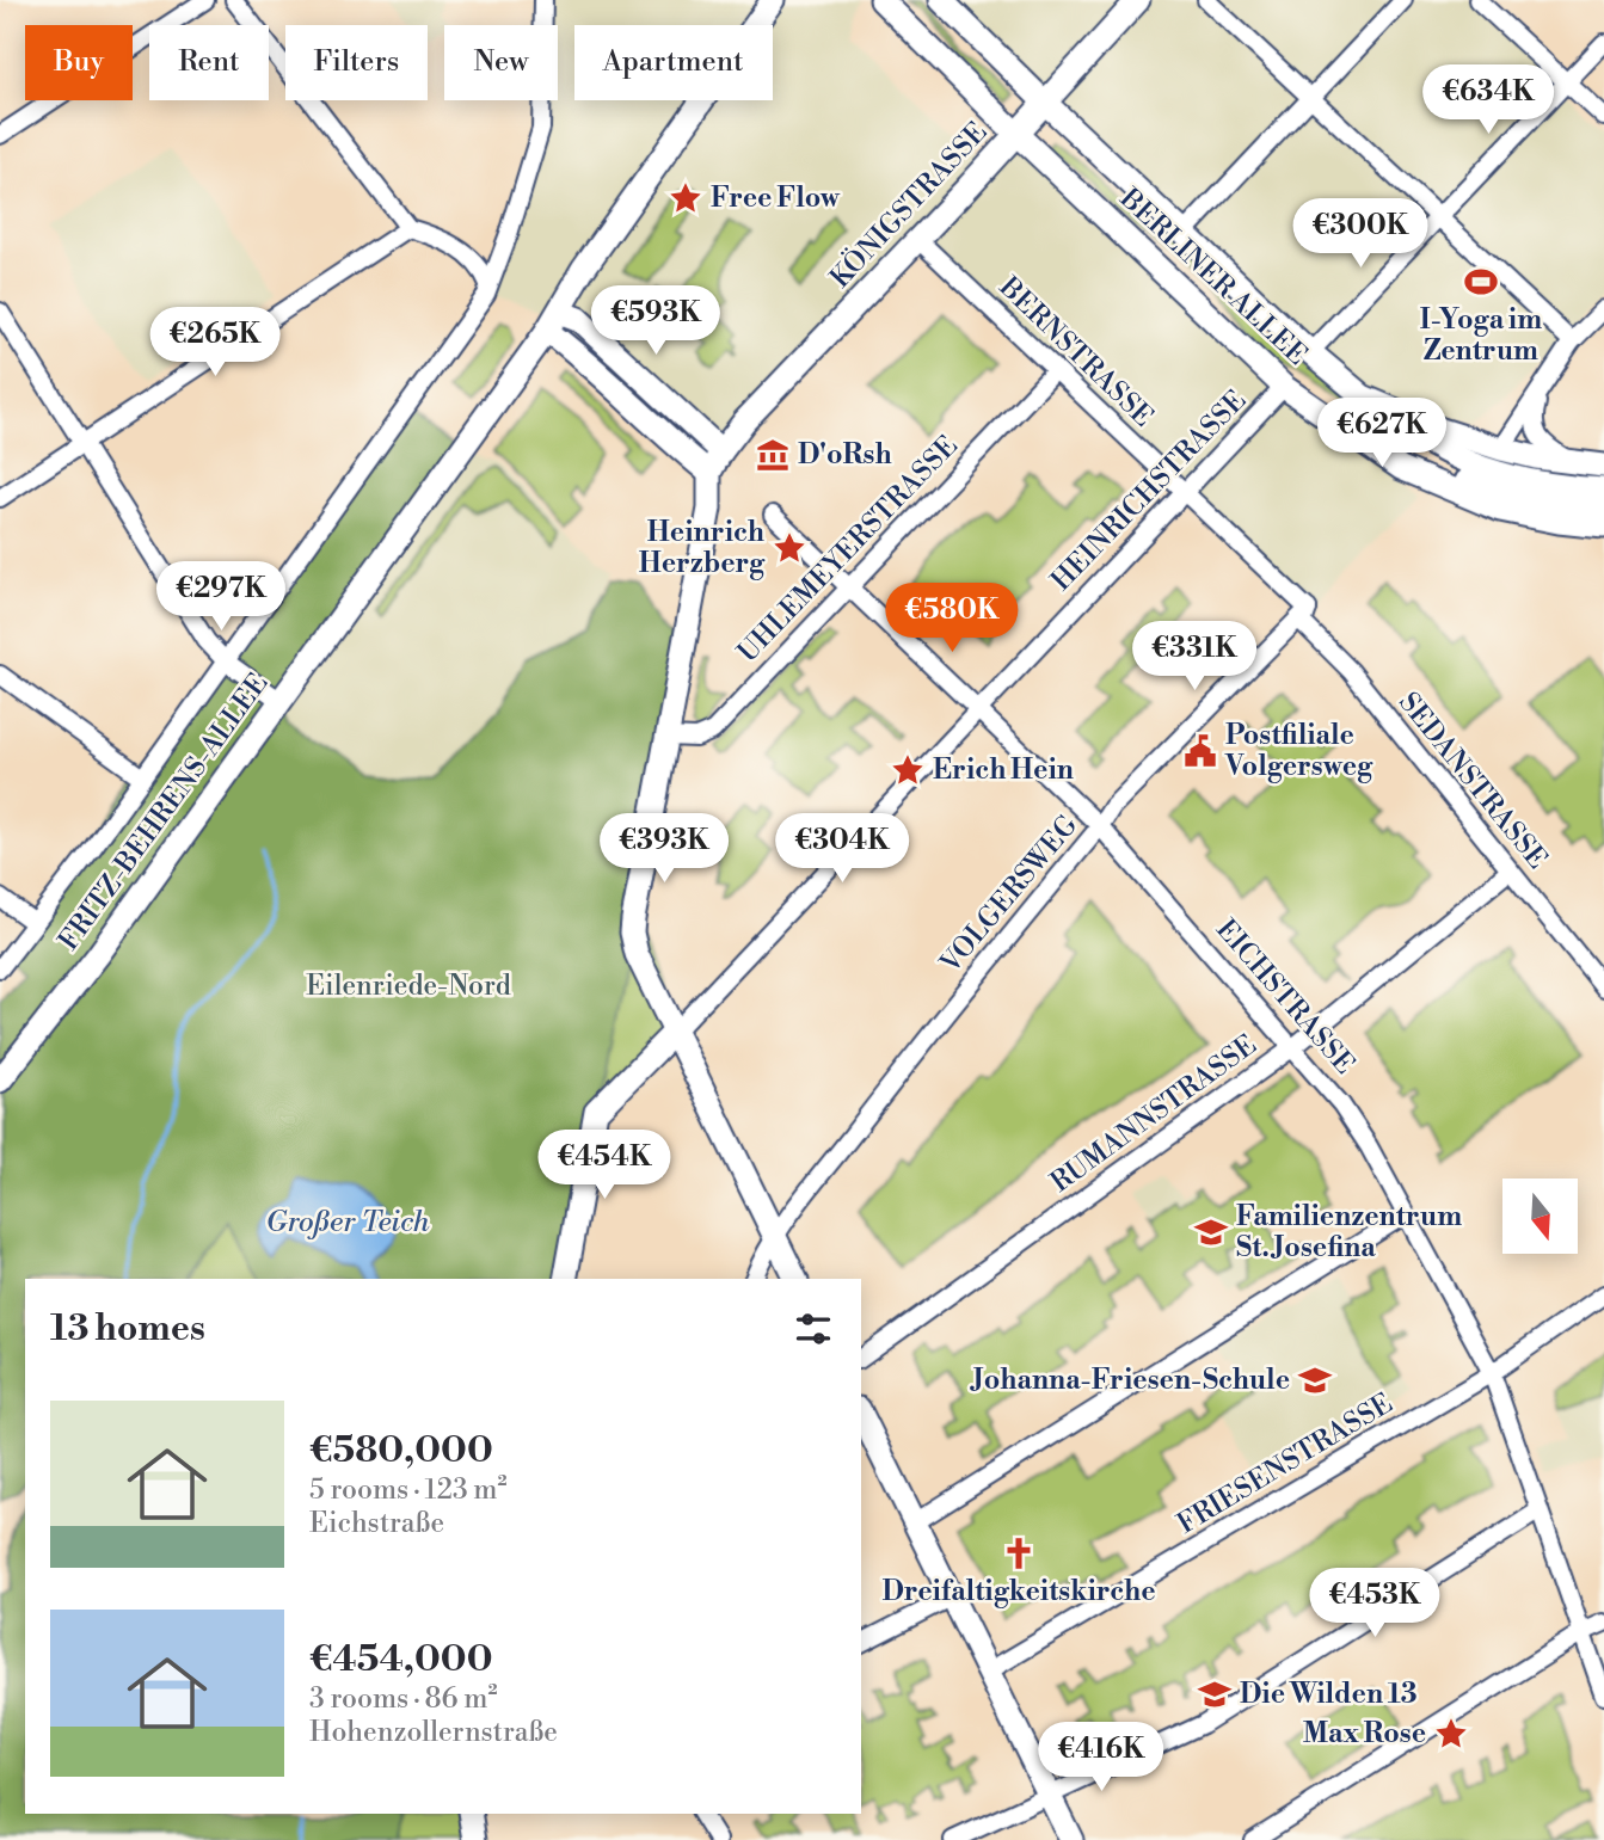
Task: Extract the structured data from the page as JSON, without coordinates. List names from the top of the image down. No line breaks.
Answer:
{"streets":{"street":["KÖNIGSTRASSE","BERLINER ALLEE","BERNSTRASSE","HEINRICHSTRASSE","UHLEMEYERSTRASSE","SEDANSTRASSE","FRITZ-BEHRENS-ALLEE","VOLGERSWEG","EICHSTRASSE","RUMANNSTRASSE","FRIESENSTRASSE"]},"crossings":[["KÖNIGSTRASSE","BERLINER ALLEE"],["KÖNIGSTRASSE","BERNSTRASSE"],["BERLINER ALLEE","HEINRICHSTRASSE"],["BERNSTRASSE","HEINRICHSTRASSE"],["BERNSTRASSE","UHLEMEYERSTRASSE"],["BERNSTRASSE","SEDANSTRASSE"],["BERNSTRASSE","VOLGERSWEG"],["HEINRICHSTRASSE","EICHSTRASSE"],["UHLEMEYERSTRASSE","EICHSTRASSE"],["SEDANSTRASSE","VOLGERSWEG"],["SEDANSTRASSE","RUMANNSTRASSE"],["VOLGERSWEG","EICHSTRASSE"],["EICHSTRASSE","RUMANNSTRASSE"],["EICHSTRASSE","FRIESENSTRASSE"]],"water":["Großer Teich"],"parks":["Eilenriede-Nord"],"places":{"place":["Free Flow","Heinrich Herzberg","Erich Hein","Max Rose"],"sports":["I-Yoga im Zentrum"],"museum":["D'oRsh"],"public building":["Postfiliale Volgersweg"],"school or university":["Familienzentrum St. Josefina","Johanna-Friesen-Schule","Die Wilden 13"],"church":["Dreifaltigkeitskirche"]},"north":"bottom","page":{"chip":["Buy","Rent","Filters","New","Apartment"],"price":["€634K","€300K","€593K","€265K","€627K","€297K","€580K","€331K","€393K","€304K","€454K","€453K","€416K"],"heading":"13 homes","list":[{"name":"€580,000","note":"5 rooms · 123 m² · Eichstraße"},{"name":"€454,000","note":"3 rooms · 86 m² · Hohenzollernstraße"}]}}
